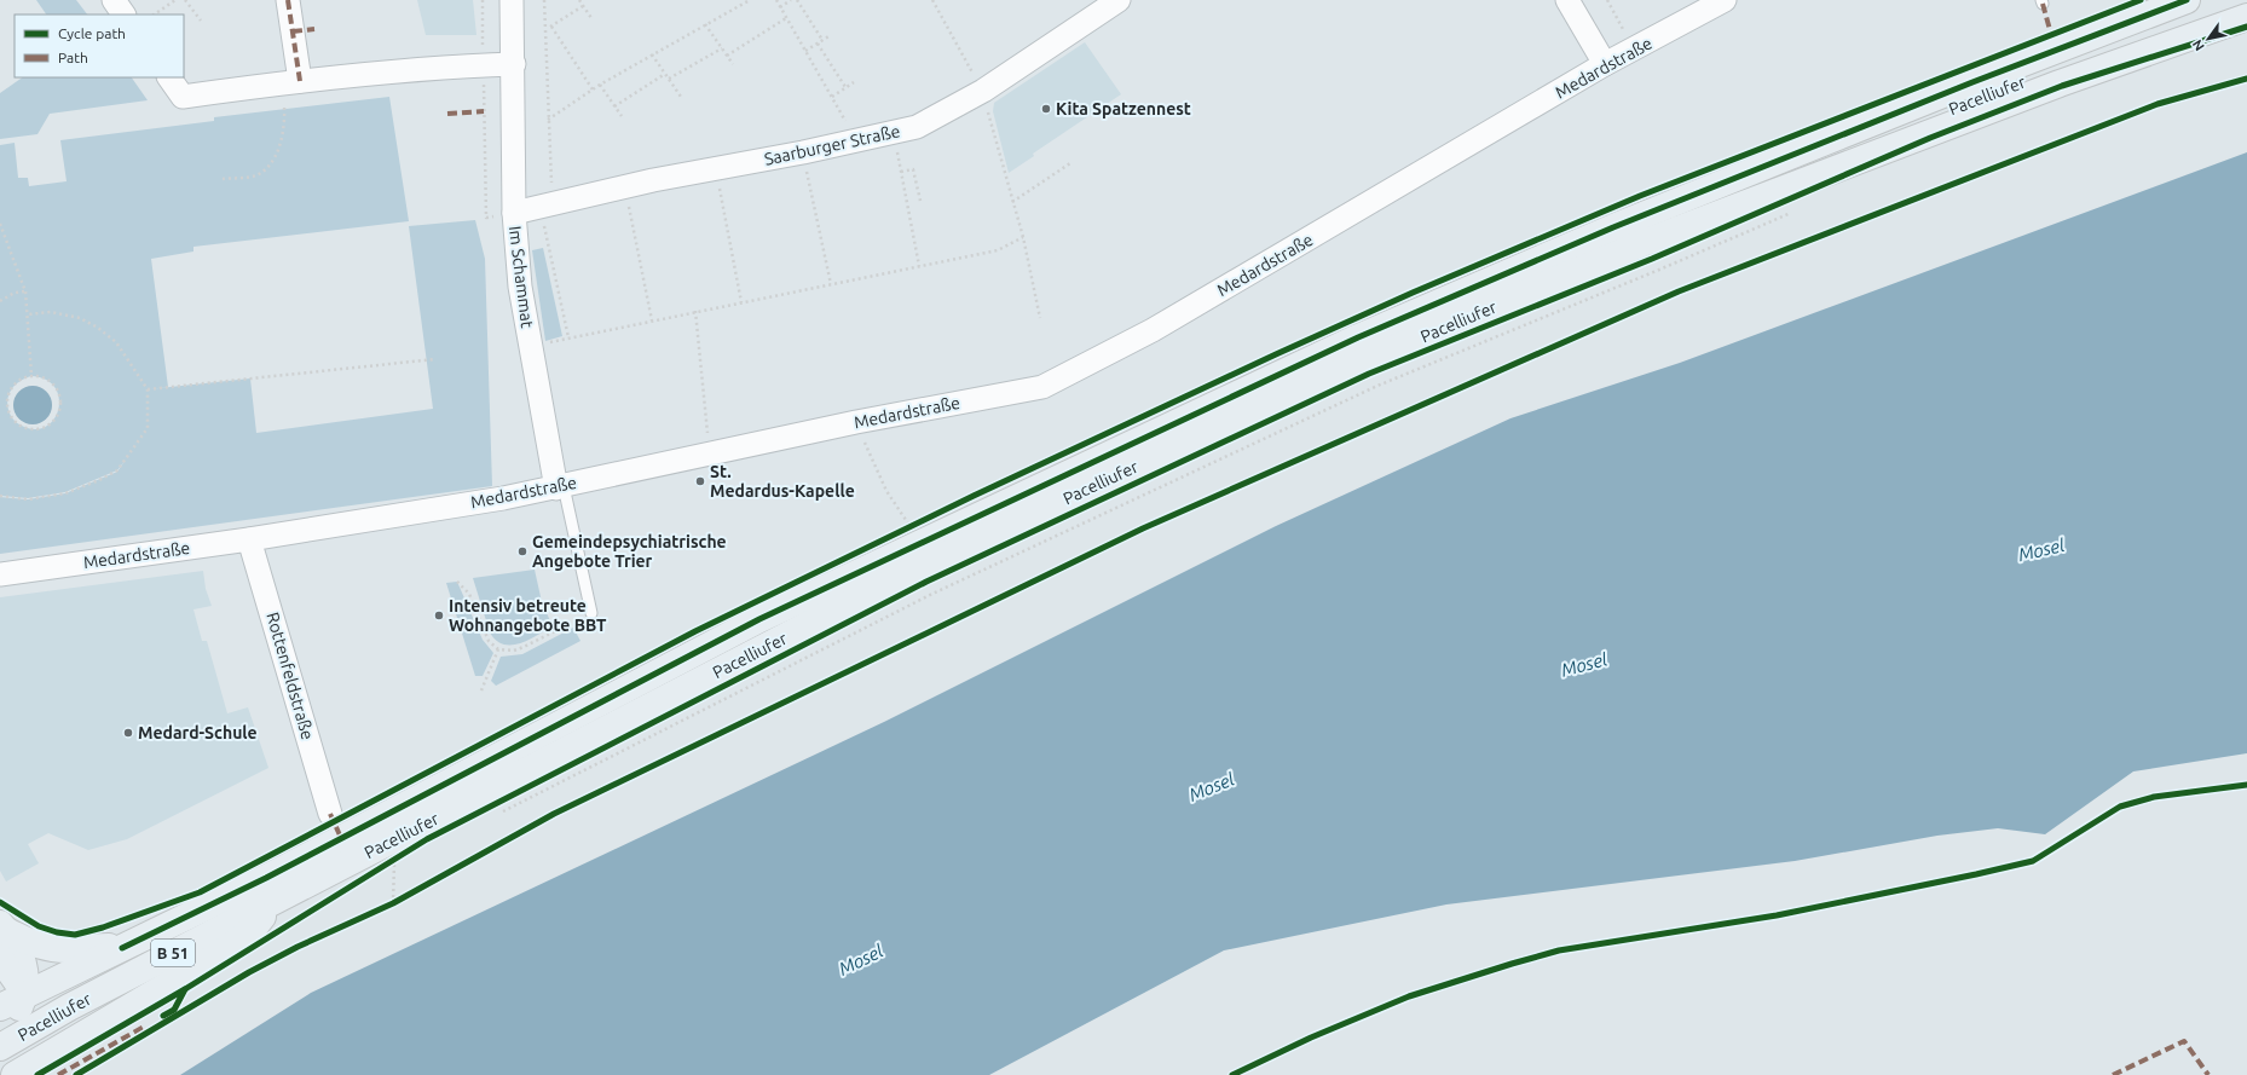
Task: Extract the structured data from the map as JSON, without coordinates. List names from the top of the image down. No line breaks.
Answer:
{"streets":{"main road":["Pacelliufer","B 51"],"street":["Medardstraße","Saarburger Straße","Im Schammat","Rottenfeldstraße"]},"crossings":[["Medardstraße","Im Schammat"],["Medardstraße","Rottenfeldstraße"],["Saarburger Straße","Im Schammat"]],"water":["Mosel"],"places":["Kita Spatzennest","St. Medardus-Kapelle","Gemeindepsychiatrische Angebote Trier","Intensiv betreute Wohnangebote BBT","Medard-Schule"],"legend":["Cycle path","Path"],"north":"bottom left"}
